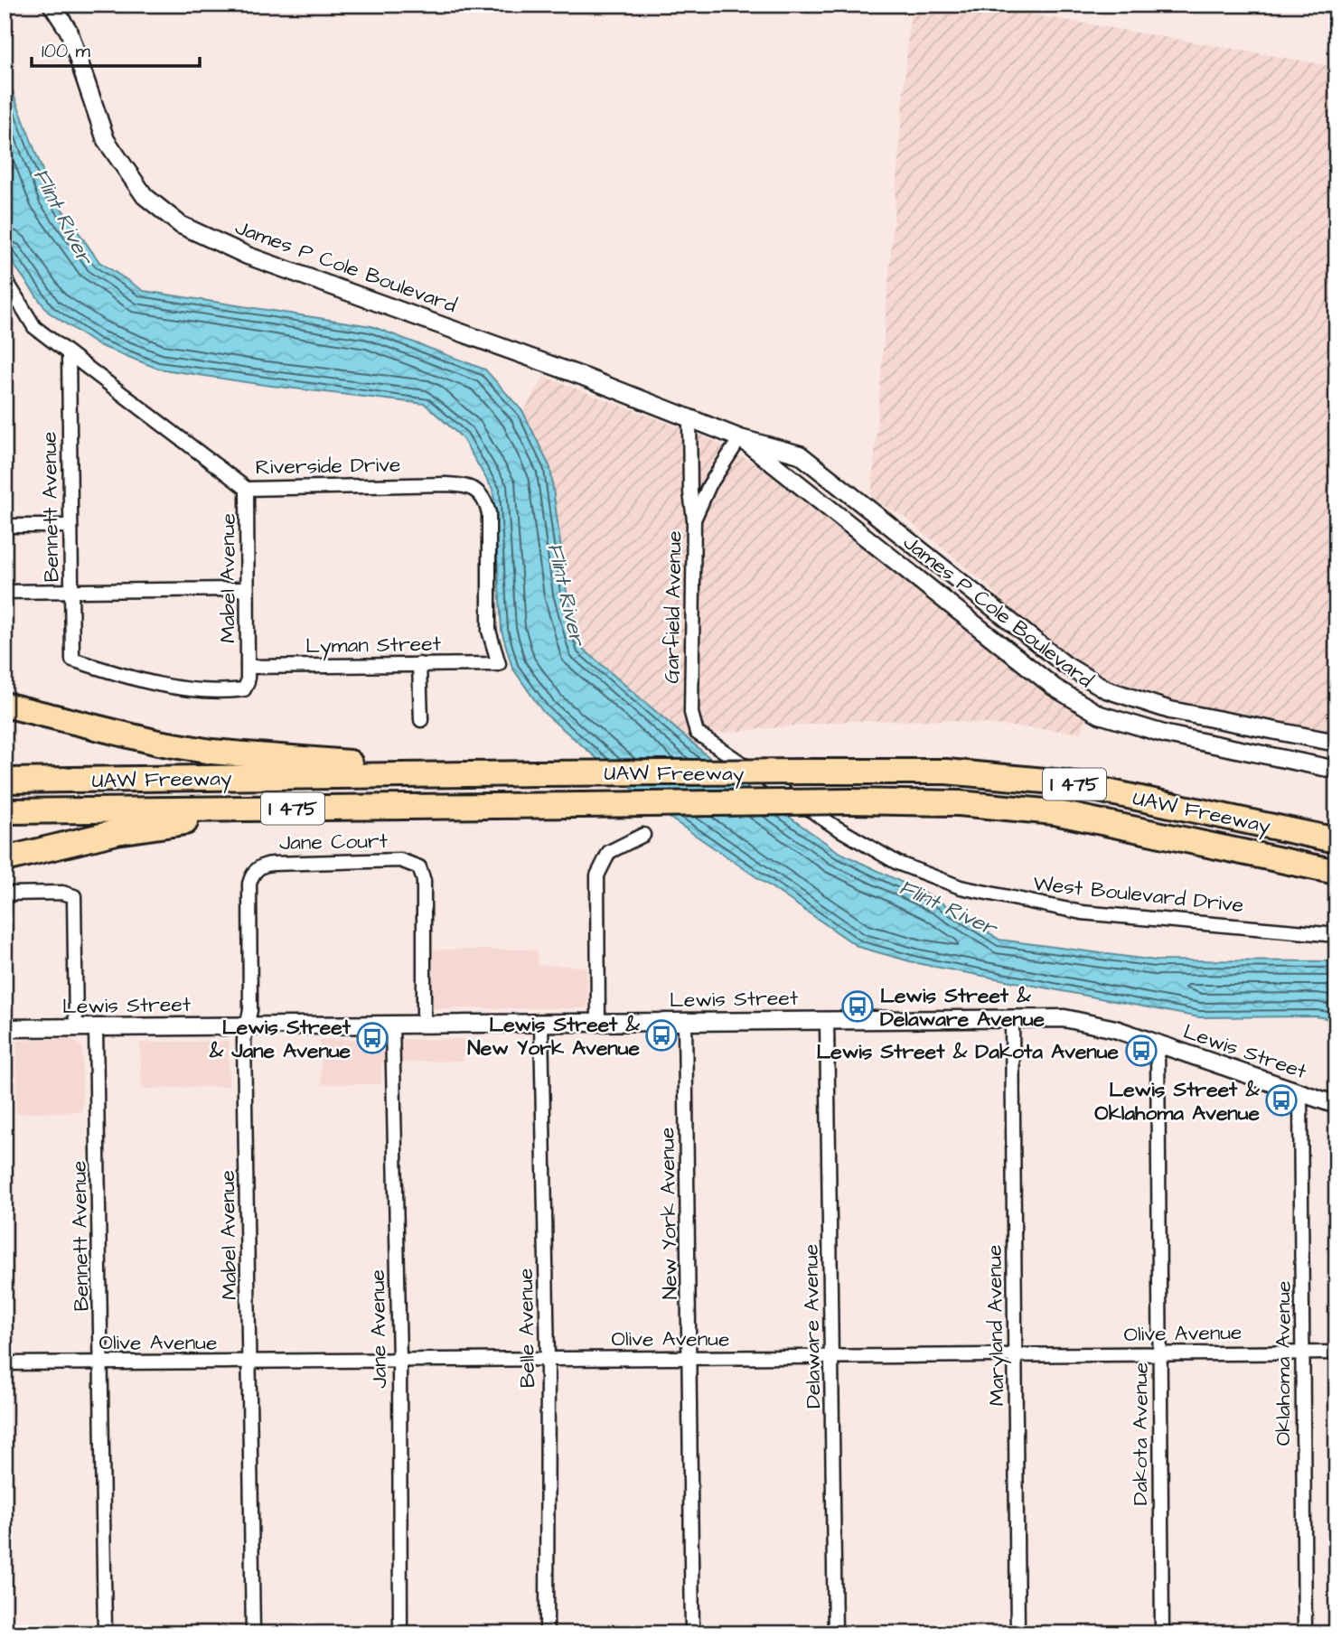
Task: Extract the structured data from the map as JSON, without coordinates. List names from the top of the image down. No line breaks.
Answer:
{"streets":{"highway":["UAW Freeway","I 475"],"street":["James P Cole Boulevard","Riverside Drive","Bennett Avenue","Mabel Avenue","Garfield Avenue","Lyman Street","Jane Court","West Boulevard Drive","Lewis Street","New York Avenue","Maryland Avenue","Delaware Avenue","Belle Avenue","Jane Avenue","Olive Avenue","Oklahoma Avenue","Dakota Avenue"]},"crossings":[["James P Cole Boulevard","Garfield Avenue"],["Riverside Drive","Bennett Avenue"],["Riverside Drive","Mabel Avenue"],["Riverside Drive","Lyman Street"],["Bennett Avenue","Mabel Avenue"],["Bennett Avenue","Lyman Street"],["Bennett Avenue","Lewis Street"],["Bennett Avenue","Olive Avenue"],["Mabel Avenue","Lyman Street"],["Mabel Avenue","Jane Court"],["Mabel Avenue","Lewis Street"],["Mabel Avenue","Olive Avenue"],["Garfield Avenue","West Boulevard Drive"],["Jane Court","Lewis Street"],["Lewis Street","New York Avenue"],["Lewis Street","Maryland Avenue"],["Lewis Street","Delaware Avenue"],["Lewis Street","Belle Avenue"],["Lewis Street","Jane Avenue"],["Lewis Street","Oklahoma Avenue"],["Lewis Street","Dakota Avenue"],["New York Avenue","Olive Avenue"],["Maryland Avenue","Olive Avenue"],["Delaware Avenue","Olive Avenue"],["Belle Avenue","Olive Avenue"],["Jane Avenue","Olive Avenue"],["Olive Avenue","Oklahoma Avenue"],["Olive Avenue","Dakota Avenue"]],"water":["Flint River"],"places":{"bus stop":["Lewis Street & Delaware Avenue","Lewis Street & New York Avenue","Lewis Street & Jane Avenue","Lewis Street & Dakota Avenue","Lewis Street & Oklahoma Avenue"]},"scale_bar":"100 m"}
